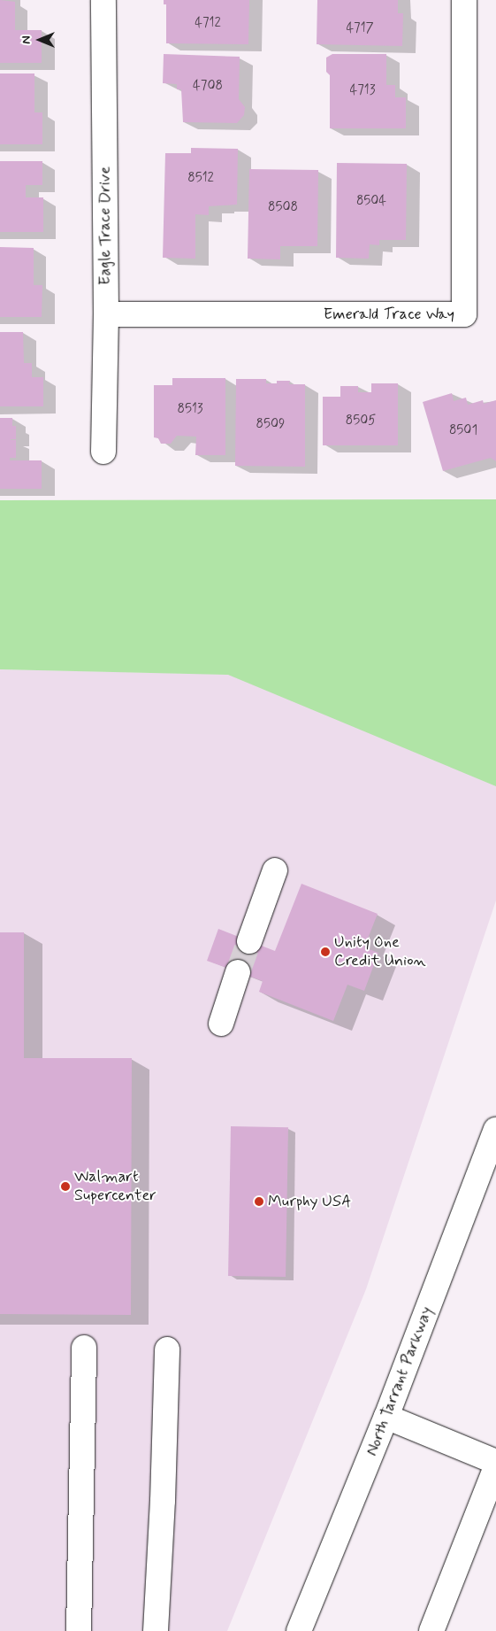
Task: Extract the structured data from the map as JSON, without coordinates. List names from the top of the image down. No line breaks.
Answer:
{"streets":{"street":["Eagle Trace Drive","Emerald Trace Way","North Tarrant Parkway"]},"crossings":[["Eagle Trace Drive","Emerald Trace Way"]],"places":["Unity One Credit Union","Walmart Supercenter","Murphy USA"],"house_numbers":["4712","4717","4708","4713","8512","8504","8508","8513","8505","8509","8501"],"north":"left"}
